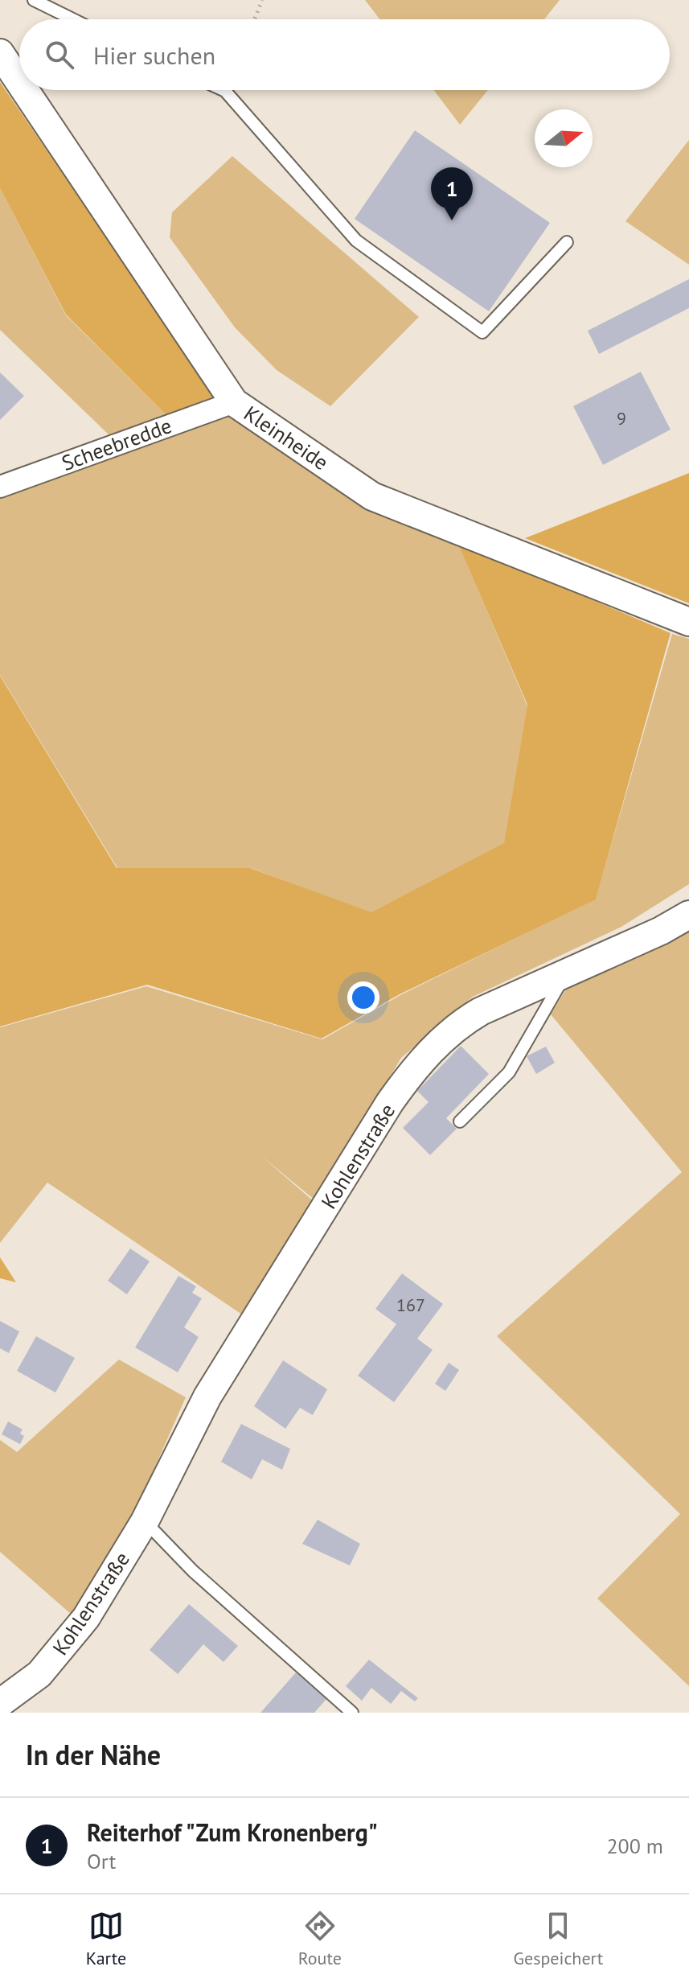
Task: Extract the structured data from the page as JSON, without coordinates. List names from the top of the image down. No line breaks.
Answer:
{"streets":{"street":["Kleinheide","Scheebredde","Kohlenstraße"]},"crossings":[["Kleinheide","Scheebredde"]],"house_numbers":["9","167"],"north":"right","page":{"search":"Hier suchen","pins":"1","heading":"In der Nähe","list":[{"mark":"1","name":"Reiterhof \"Zum Kronenberg\"","note":"Ort","value":"200 m"}],"nav":["Karte","Route","Gespeichert"]}}
